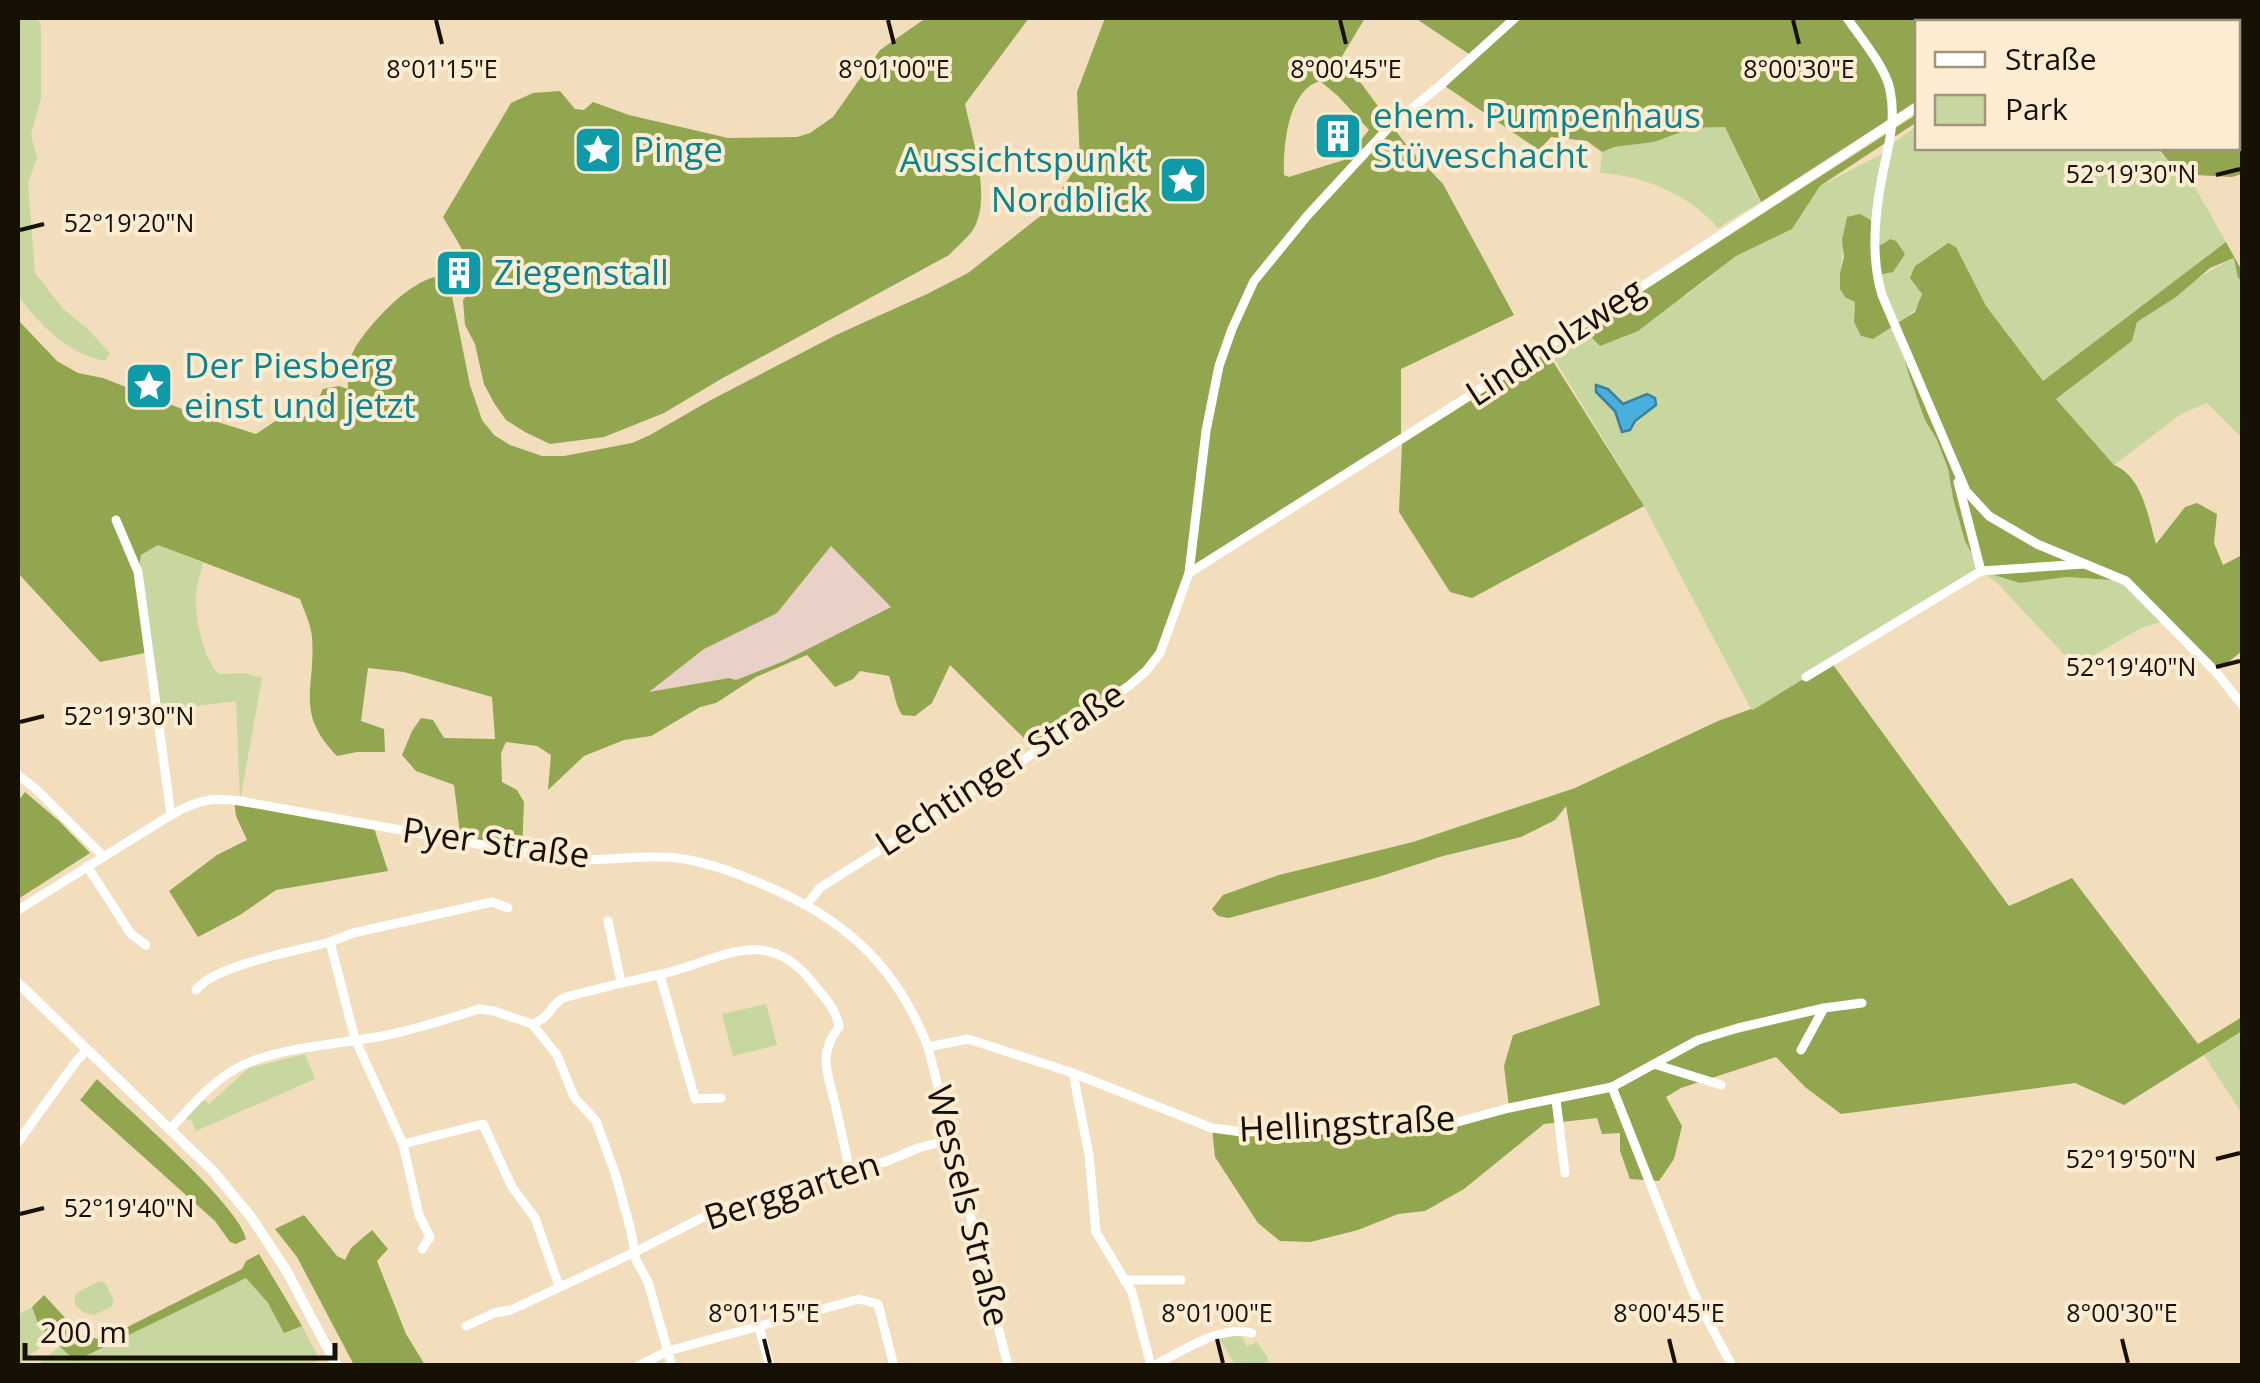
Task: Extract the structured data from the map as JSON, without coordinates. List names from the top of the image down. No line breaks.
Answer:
{"streets":{"street":["Lindholzweg","Lechtinger Straße","Pyer Straße","Hellingstraße","Berggarten","Wessels Straße"]},"crossings":[["Lindholzweg","Lechtinger Straße"],["Lechtinger Straße","Pyer Straße"],["Pyer Straße","Hellingstraße"],["Pyer Straße","Wessels Straße"],["Hellingstraße","Wessels Straße"],["Berggarten","Wessels Straße"]],"places":{"building":["ehem. Pumpenhaus Stüveschacht","Ziegenstall"],"place":["Pinge","Aussichtspunkt Nordblick","Der Piesberg einst und jetzt"]},"legend":["Straße","Park"],"scale_bar":"200 m","coordinates":["8°01'15\"E","8°01'00\"E","8°00'45\"E","8°00'30\"E","52°19'30\"N","52°19'20\"N","52°19'40\"N","52°19'50\"N"]}
